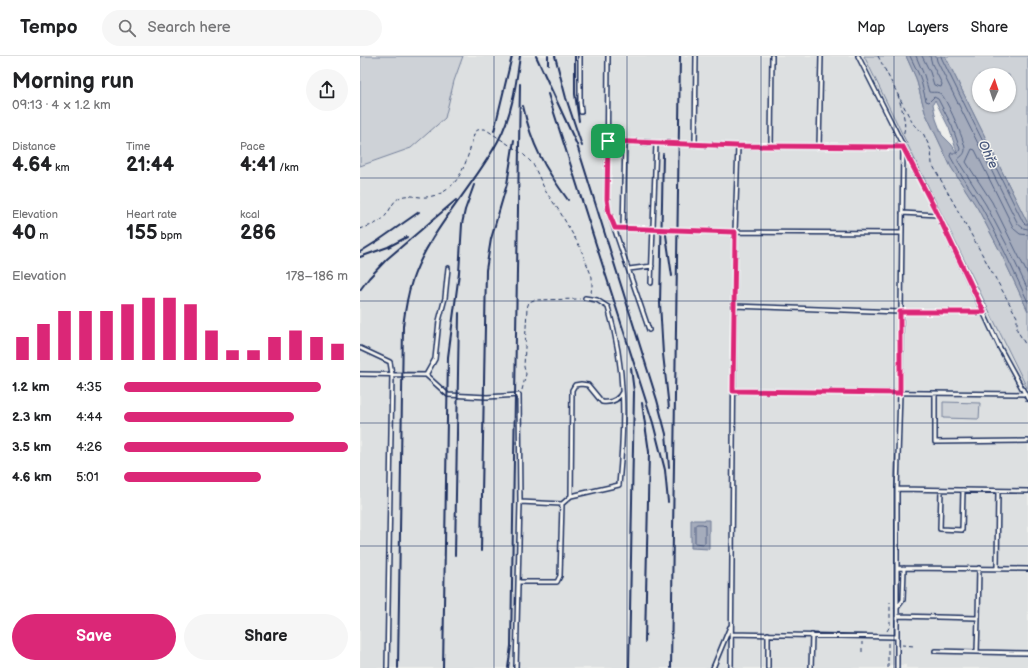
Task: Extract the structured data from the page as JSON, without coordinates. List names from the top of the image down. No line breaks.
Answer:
{"water":["Ohře"],"north":"top","page":{"header":"Tempo","search":"Search here","nav":["Map","Layers","Share"],"heading":["Morning run","09:13 · 4 × 1.2 km"],"stats":[["Distance","4.64 km"],["Time","21:44"],["Pace","4:41 /km"],["Elevation","40 m"],["Heart rate","155 bpm"],["kcal","286"]],"chart":["Elevation","178–186 m"],"list":[{"name":"1.2 km","note":"4:35"},{"name":"2.3 km","note":"4:44"},{"name":"3.5 km","note":"4:26"},{"name":"4.6 km","note":"5:01"}],"buttons":["Save","Share"]}}
